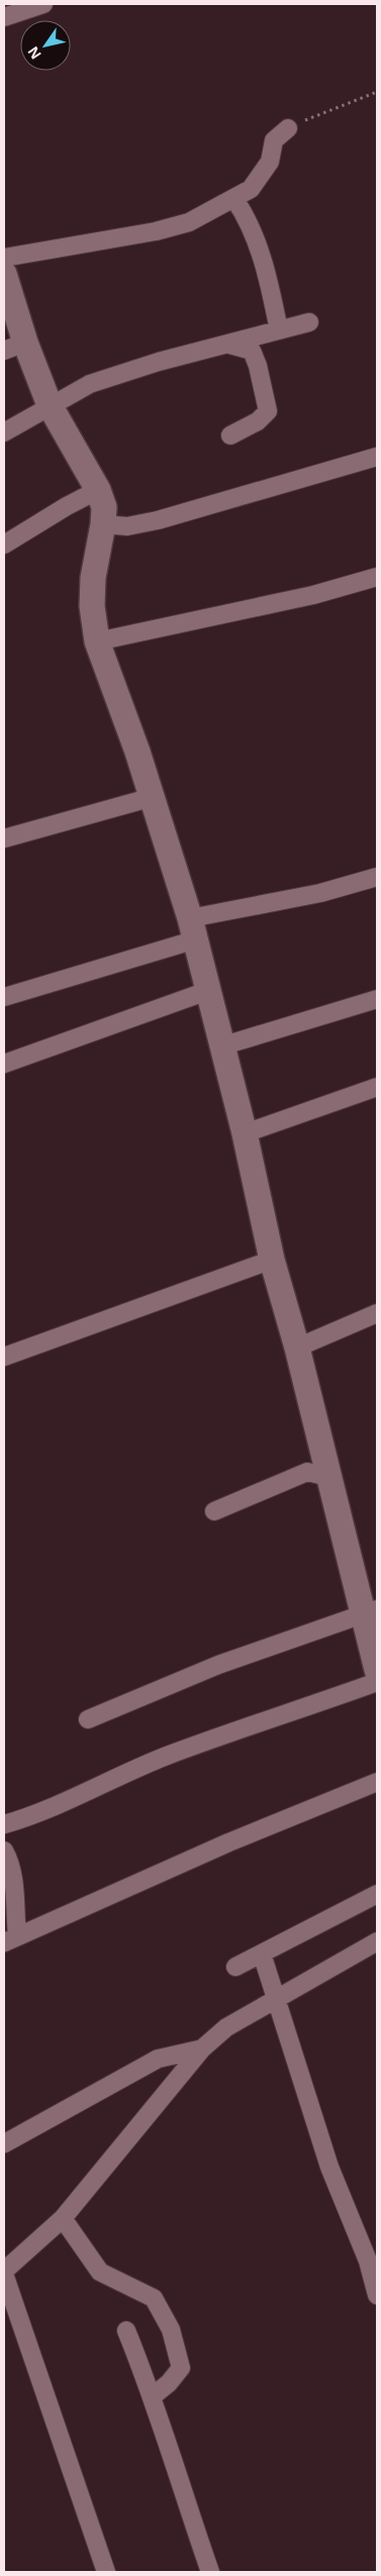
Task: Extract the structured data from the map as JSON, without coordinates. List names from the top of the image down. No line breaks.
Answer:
{"north":"bottom left"}
